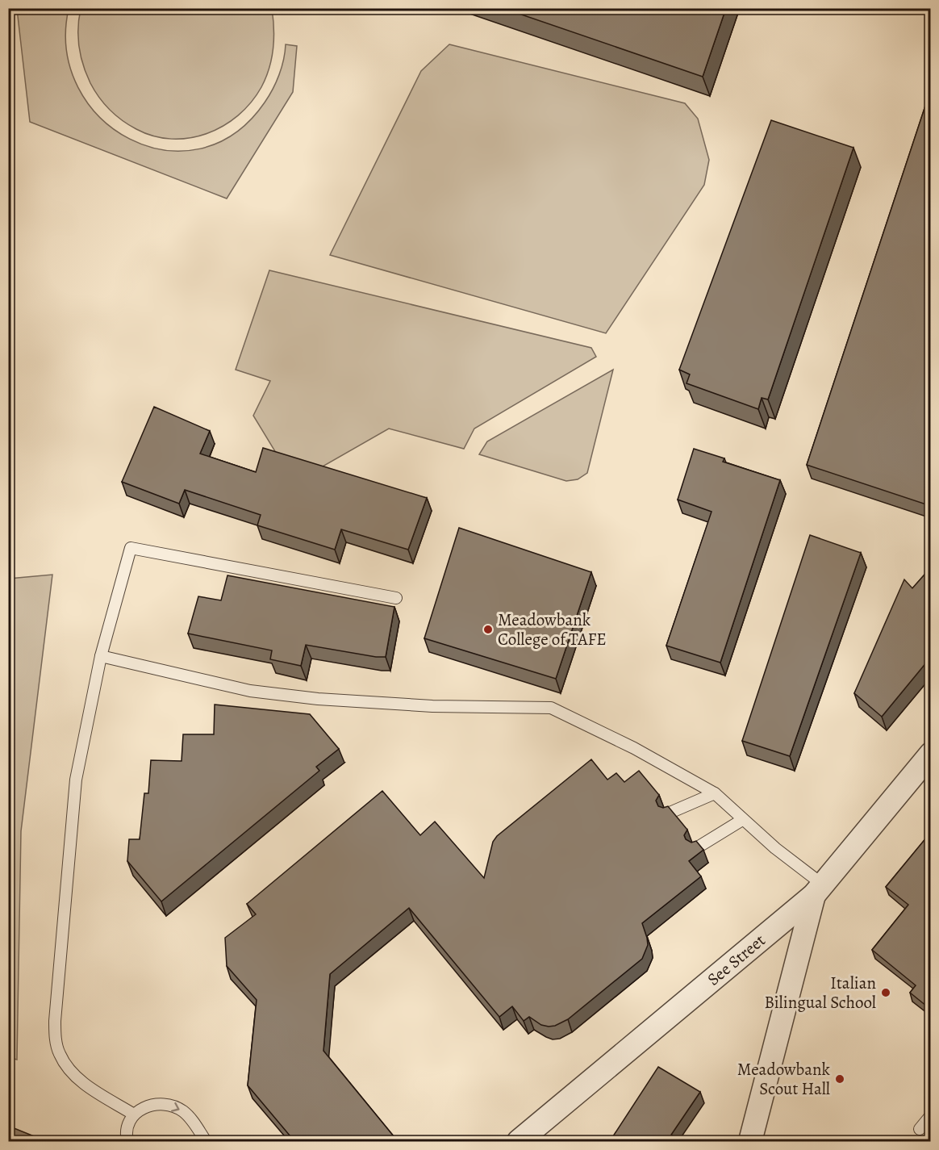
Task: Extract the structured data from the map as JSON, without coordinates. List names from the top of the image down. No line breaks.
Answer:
{"streets":{"street":["See Street"]},"places":["Meadowbank College of TAFE","Italian Bilingual School","Meadowbank Scout Hall"]}
